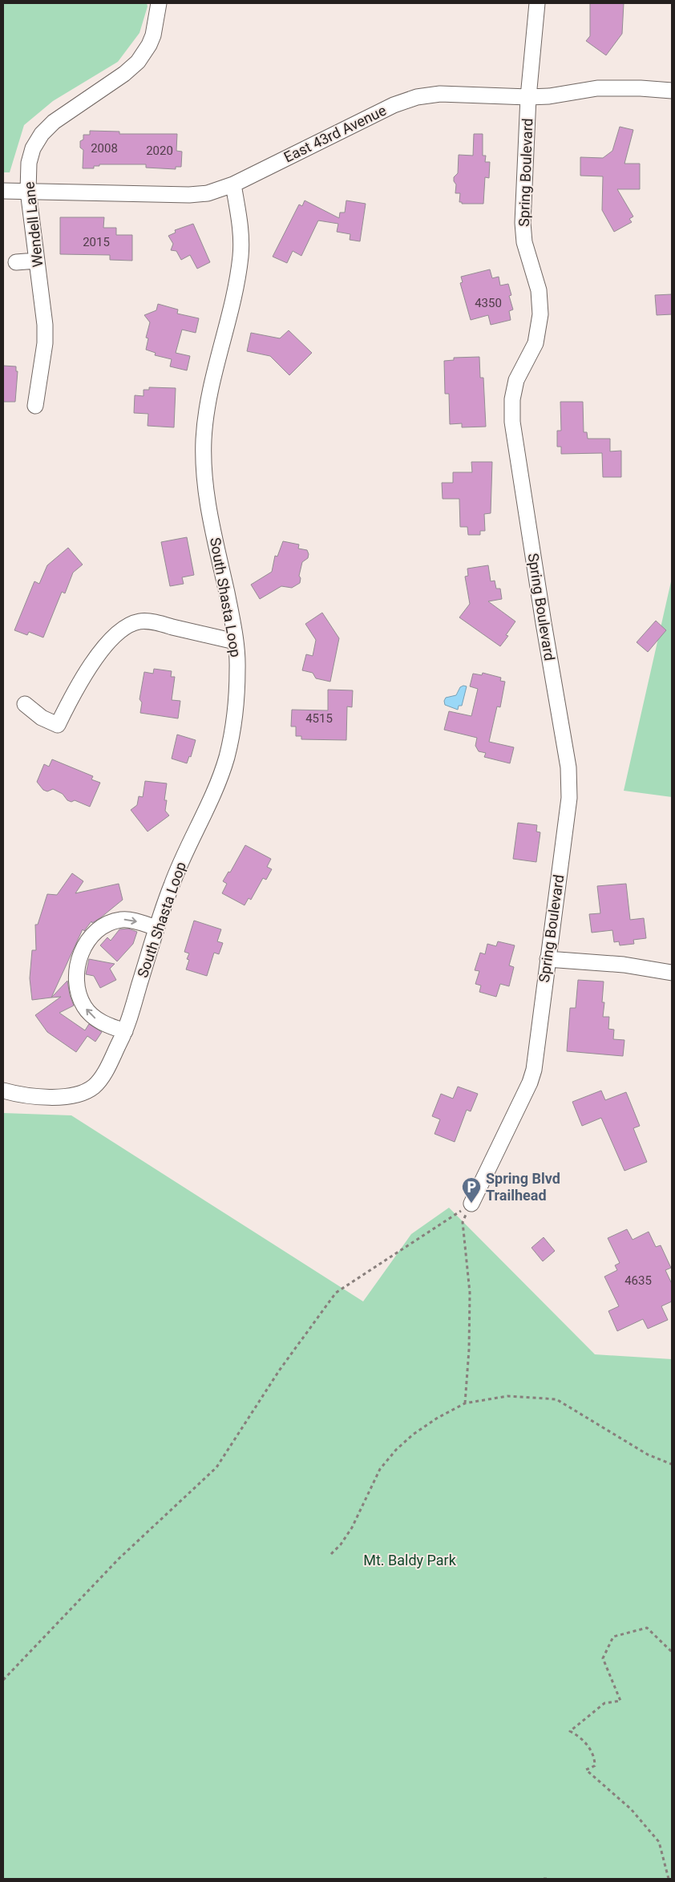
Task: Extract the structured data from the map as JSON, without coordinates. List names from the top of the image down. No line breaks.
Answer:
{"streets":{"street":["East 43rd Avenue","Spring Boulevard","Wendell Lane","South Shasta Loop"]},"crossings":[["East 43rd Avenue","Spring Boulevard"],["East 43rd Avenue","Wendell Lane"],["East 43rd Avenue","South Shasta Loop"]],"parks":["Mt. Baldy Park"],"places":{"parking":["Spring Blvd Trailhead"]},"house_numbers":["2008","2020","2015","4350","4515","4635"]}
